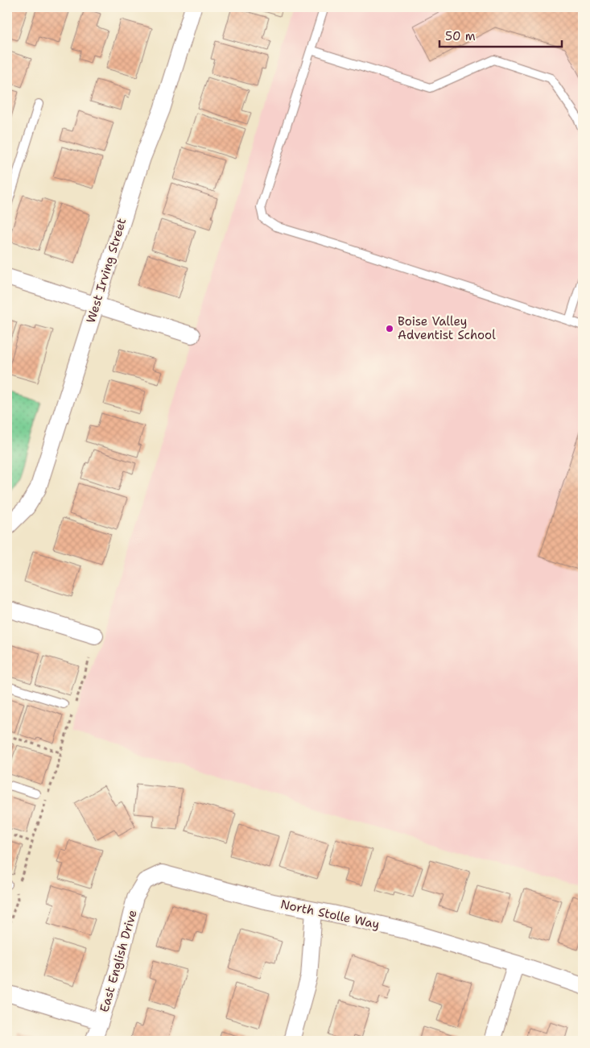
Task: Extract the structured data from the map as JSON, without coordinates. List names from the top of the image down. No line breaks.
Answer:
{"streets":{"street":["West Irving Street","North Stolle Way","East English Drive"]},"crossings":[["North Stolle Way","East English Drive"]],"places":["Boise Valley Adventist School"],"scale_bar":"50 m"}
